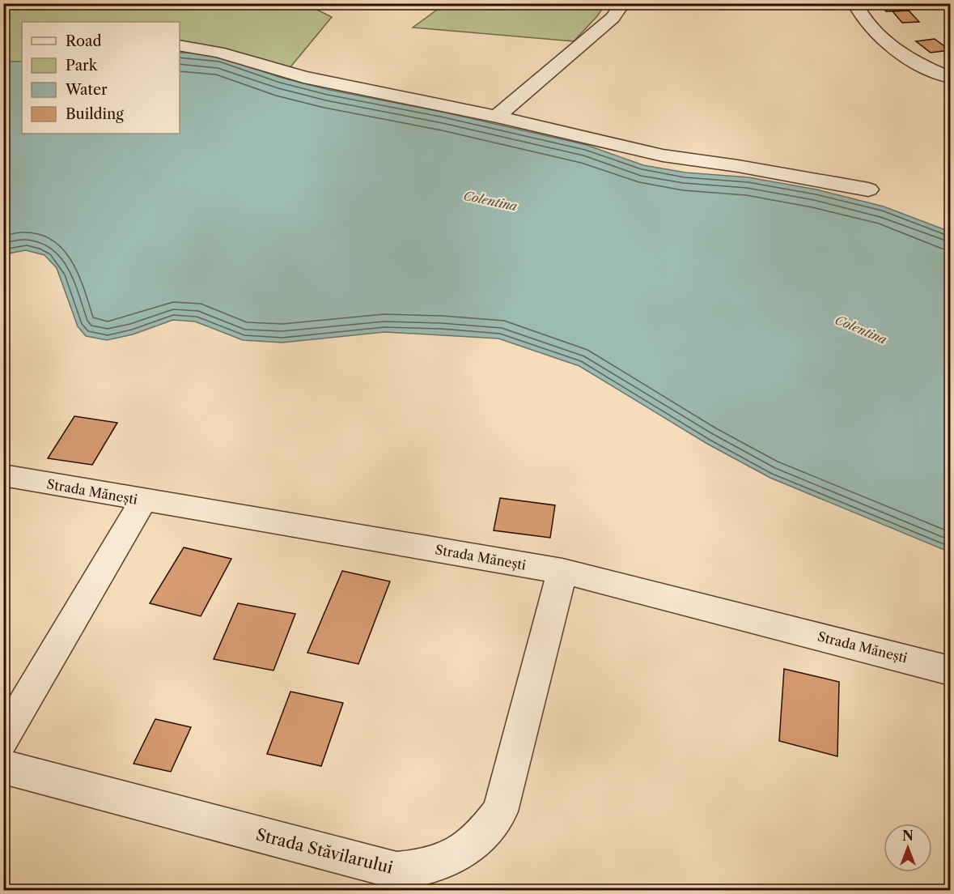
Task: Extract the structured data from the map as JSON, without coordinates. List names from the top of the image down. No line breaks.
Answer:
{"streets":{"street":["Strada Mănești","Strada Stăvilarului"]},"crossings":[["Strada Mănești","Strada Stăvilarului"]],"water":["Colentina"],"legend":["Road","Park","Water","Building"],"north":"top"}
